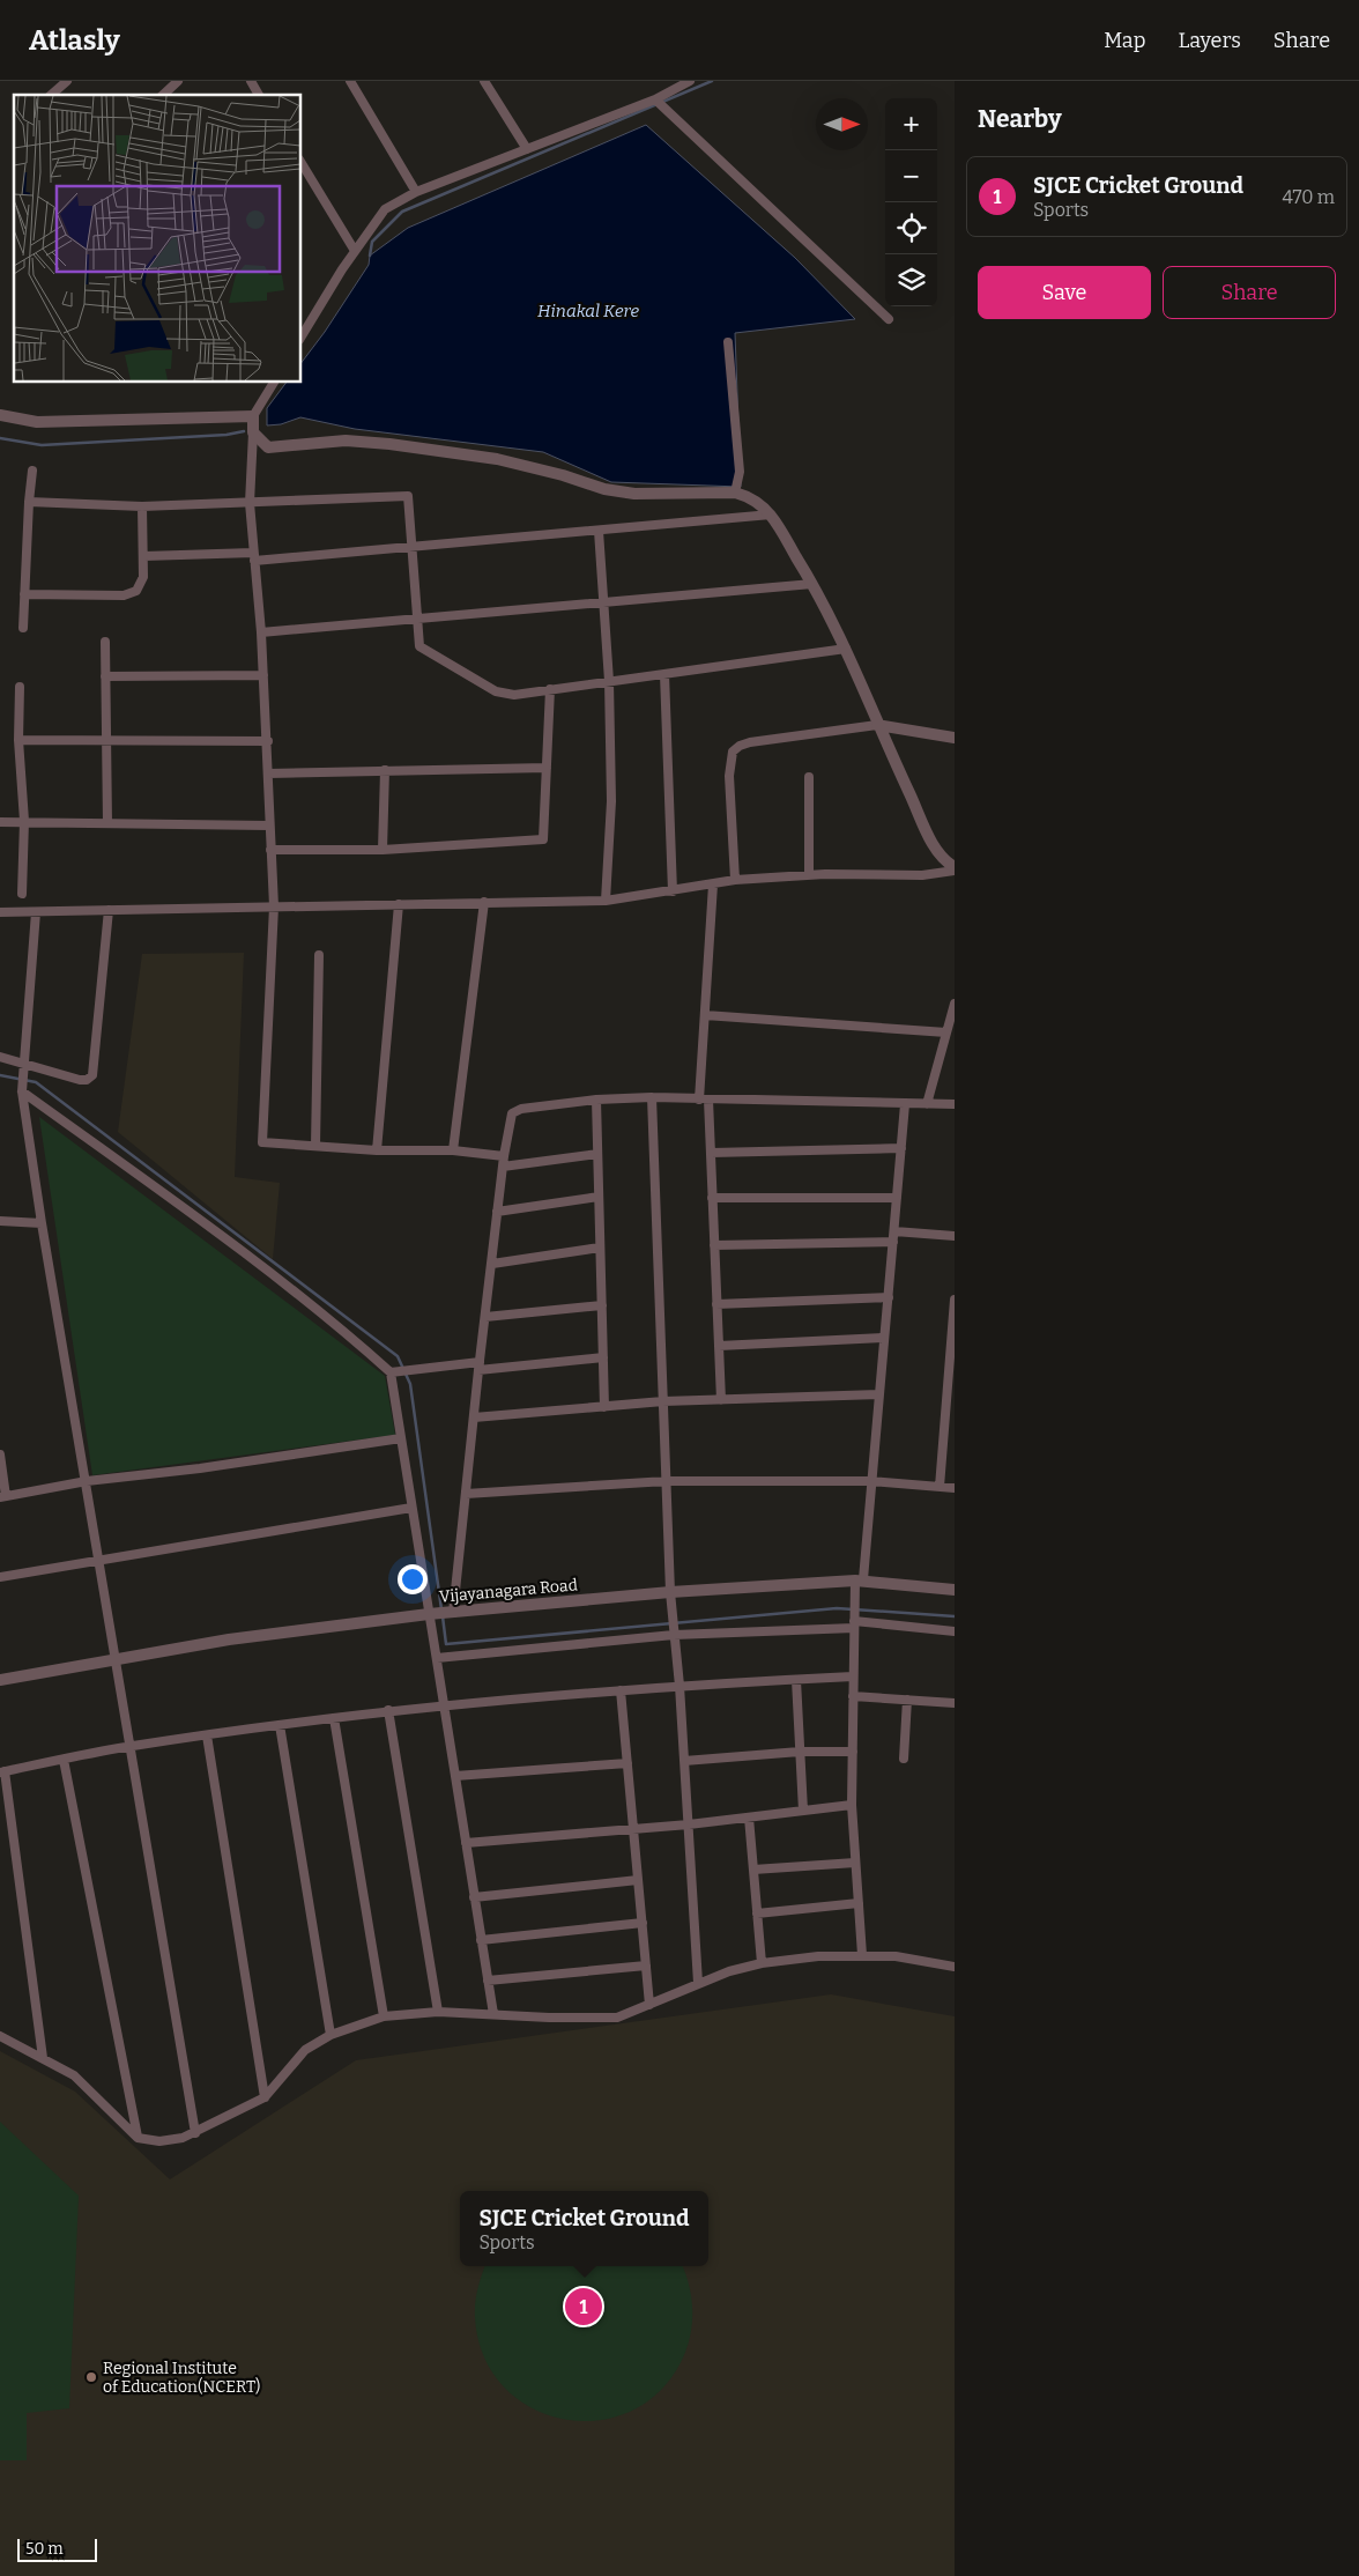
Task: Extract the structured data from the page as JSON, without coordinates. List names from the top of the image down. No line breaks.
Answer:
{"streets":{"street":["Vijayanagara Road"]},"water":["Hinakal Kere"],"places":["Regional Institute of Education(NCERT)"],"scale_bar":"50 m","north":"right","page":{"header":"Atlasly","nav":["Map","Layers","Share"],"heading":"Nearby","map_buttons":["+","−"],"list":[{"mark":"1","name":"SJCE Cricket Ground","note":"Sports","value":"470 m"}],"buttons":["Save","Share"],"popup":["SJCE Cricket Ground","Sports"],"pins":"1","scale":"50 m"}}
